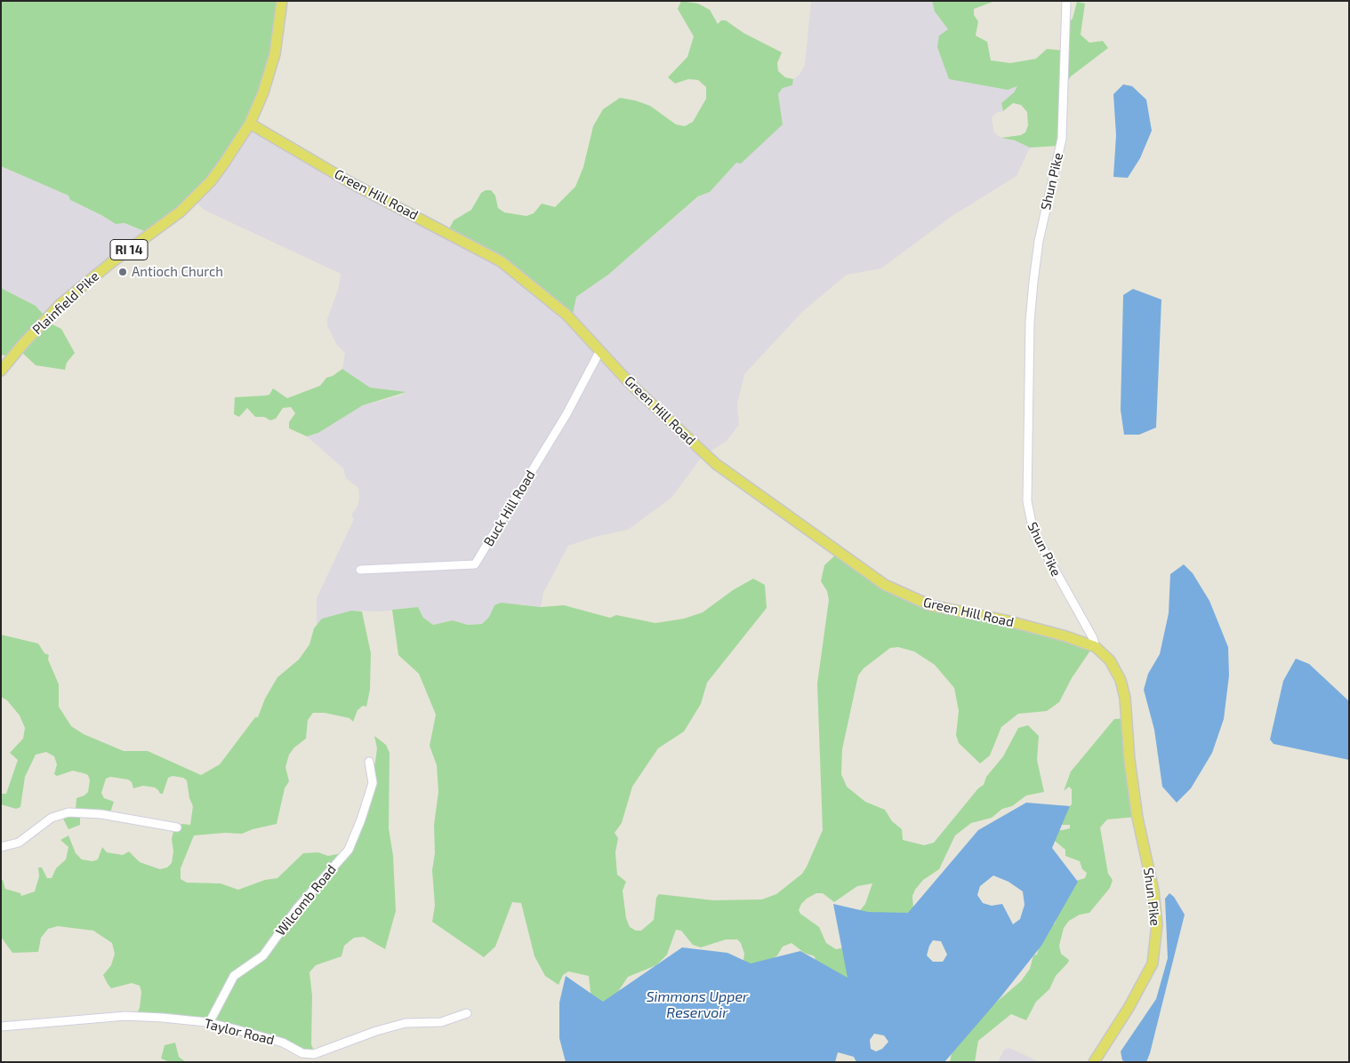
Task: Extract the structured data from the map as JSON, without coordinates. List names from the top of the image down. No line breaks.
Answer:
{"streets":{"main road":["Shun Pike","Green Hill Road","RI 14","Plainfield Pike"],"street":["Buck Hill Road","Wilcomb Road","Taylor Road"]},"crossings":[["Shun Pike","Green Hill Road"],["Green Hill Road","Plainfield Pike"],["Green Hill Road","Buck Hill Road"],["Wilcomb Road","Taylor Road"]],"water":["Simmons Upper Reservoir"],"places":["Antioch Church"]}
